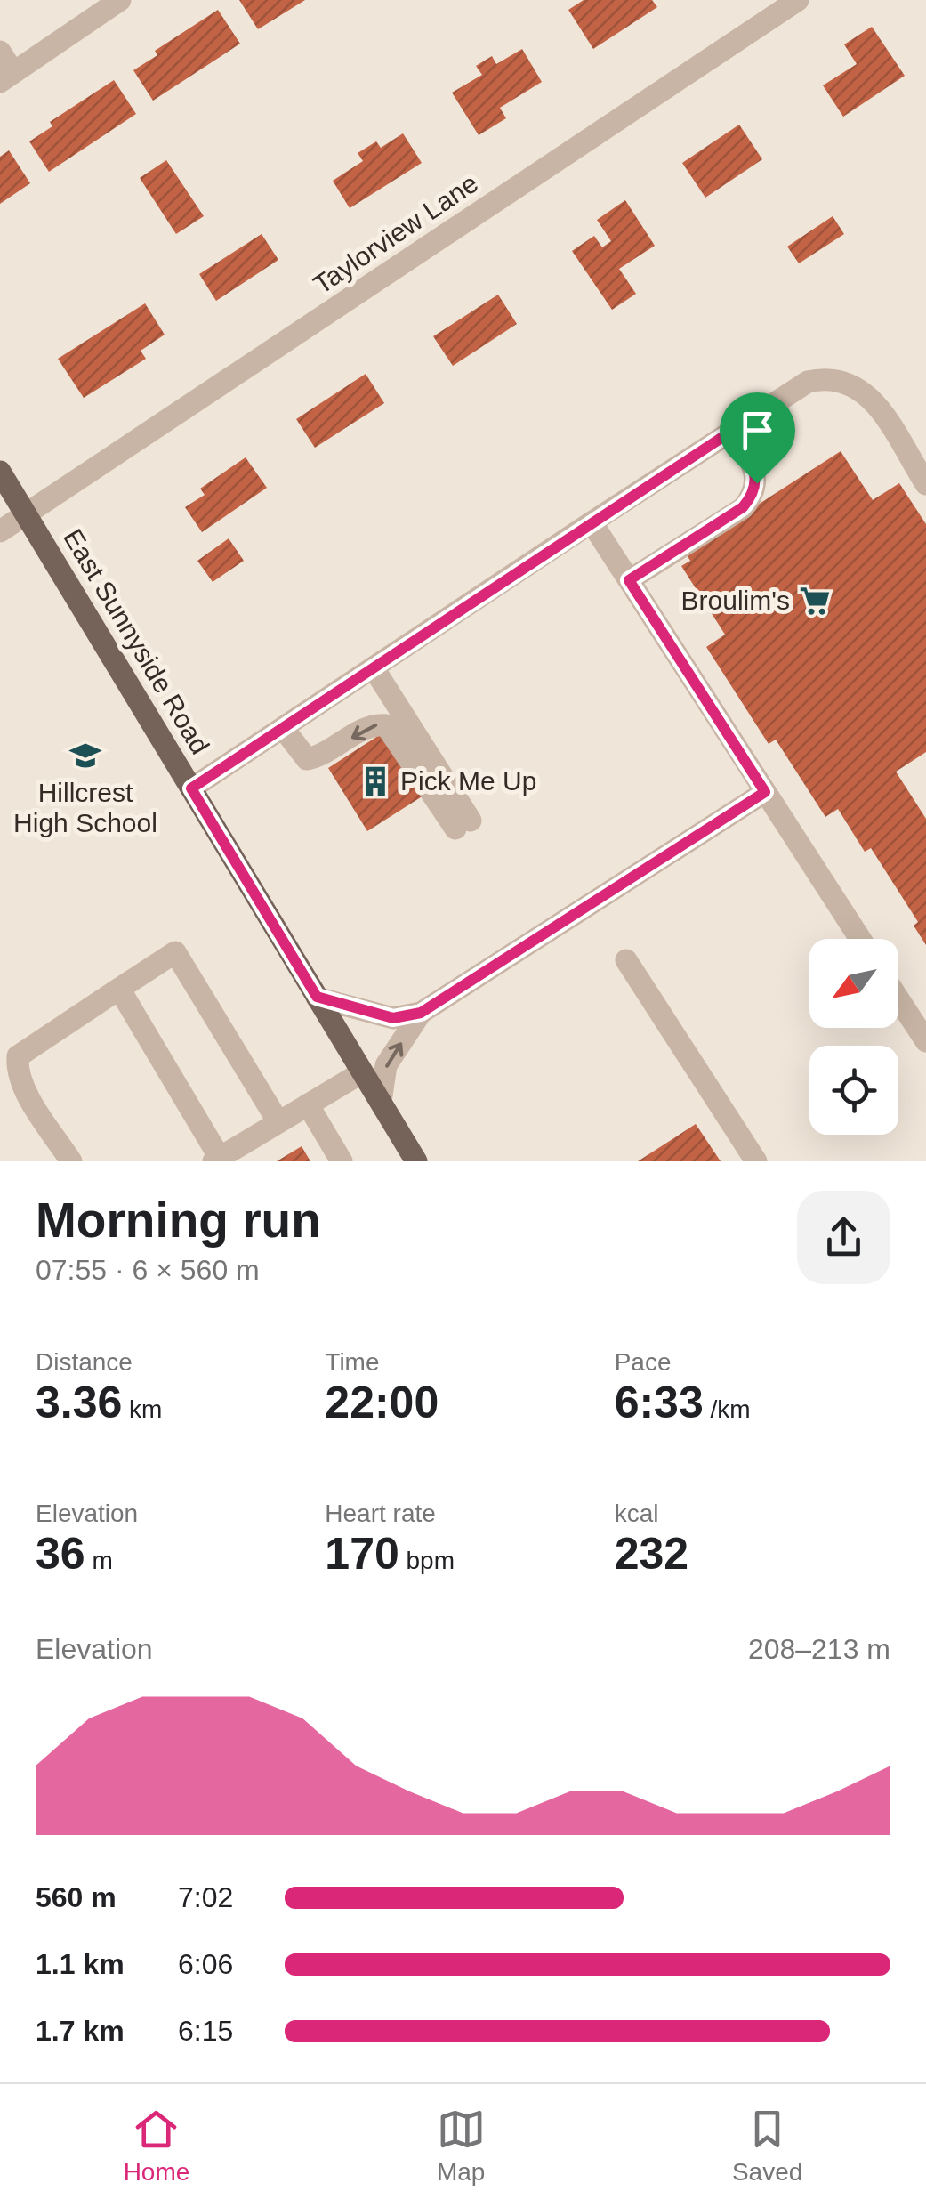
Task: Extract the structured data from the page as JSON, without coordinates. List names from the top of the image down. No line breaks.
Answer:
{"streets":{"main road":["East Sunnyside Road"],"street":["Taylorview Lane"]},"crossings":[["Taylorview Lane","East Sunnyside Road"]],"places":{"supermarket":["Broulim's"],"school or university":["Hillcrest High School"],"building":["Pick Me Up"]},"north":"bottom left","page":{"heading":["Morning run","07:55 · 6 × 560 m"],"stats":[["Distance","3.36 km"],["Time","22:00"],["Pace","6:33 /km"],["Elevation","36 m"],["Heart rate","170 bpm"],["kcal","232"]],"chart":["Elevation","208–213 m"],"list":[{"name":"560 m","note":"7:02"},{"name":"1.1 km","note":"6:06"},{"name":"1.7 km","note":"6:15"}],"tabs":["Home","Map","Saved"]}}
